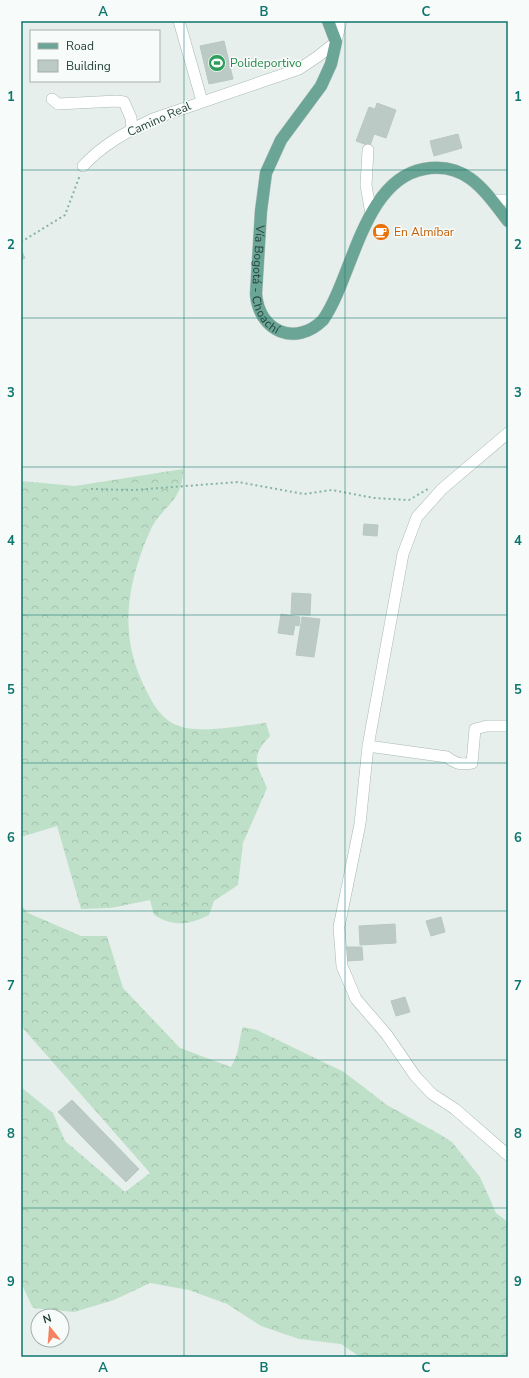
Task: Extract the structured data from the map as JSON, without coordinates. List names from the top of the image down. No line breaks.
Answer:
{"streets":{"main road":["Vía Bogotá - Choachí"],"street":["Camino Real"]},"crossings":[["Camino Real","Vía Bogotá - Choachí"]],"places":{"sports":["Polideportivo"],"cafe":["En Almíbar"]},"legend":["Road","Building"],"north":"top","grid":{"columns":["A","B","C"],"rows":["1","2","3","4","5","6","7","8","9"]}}
